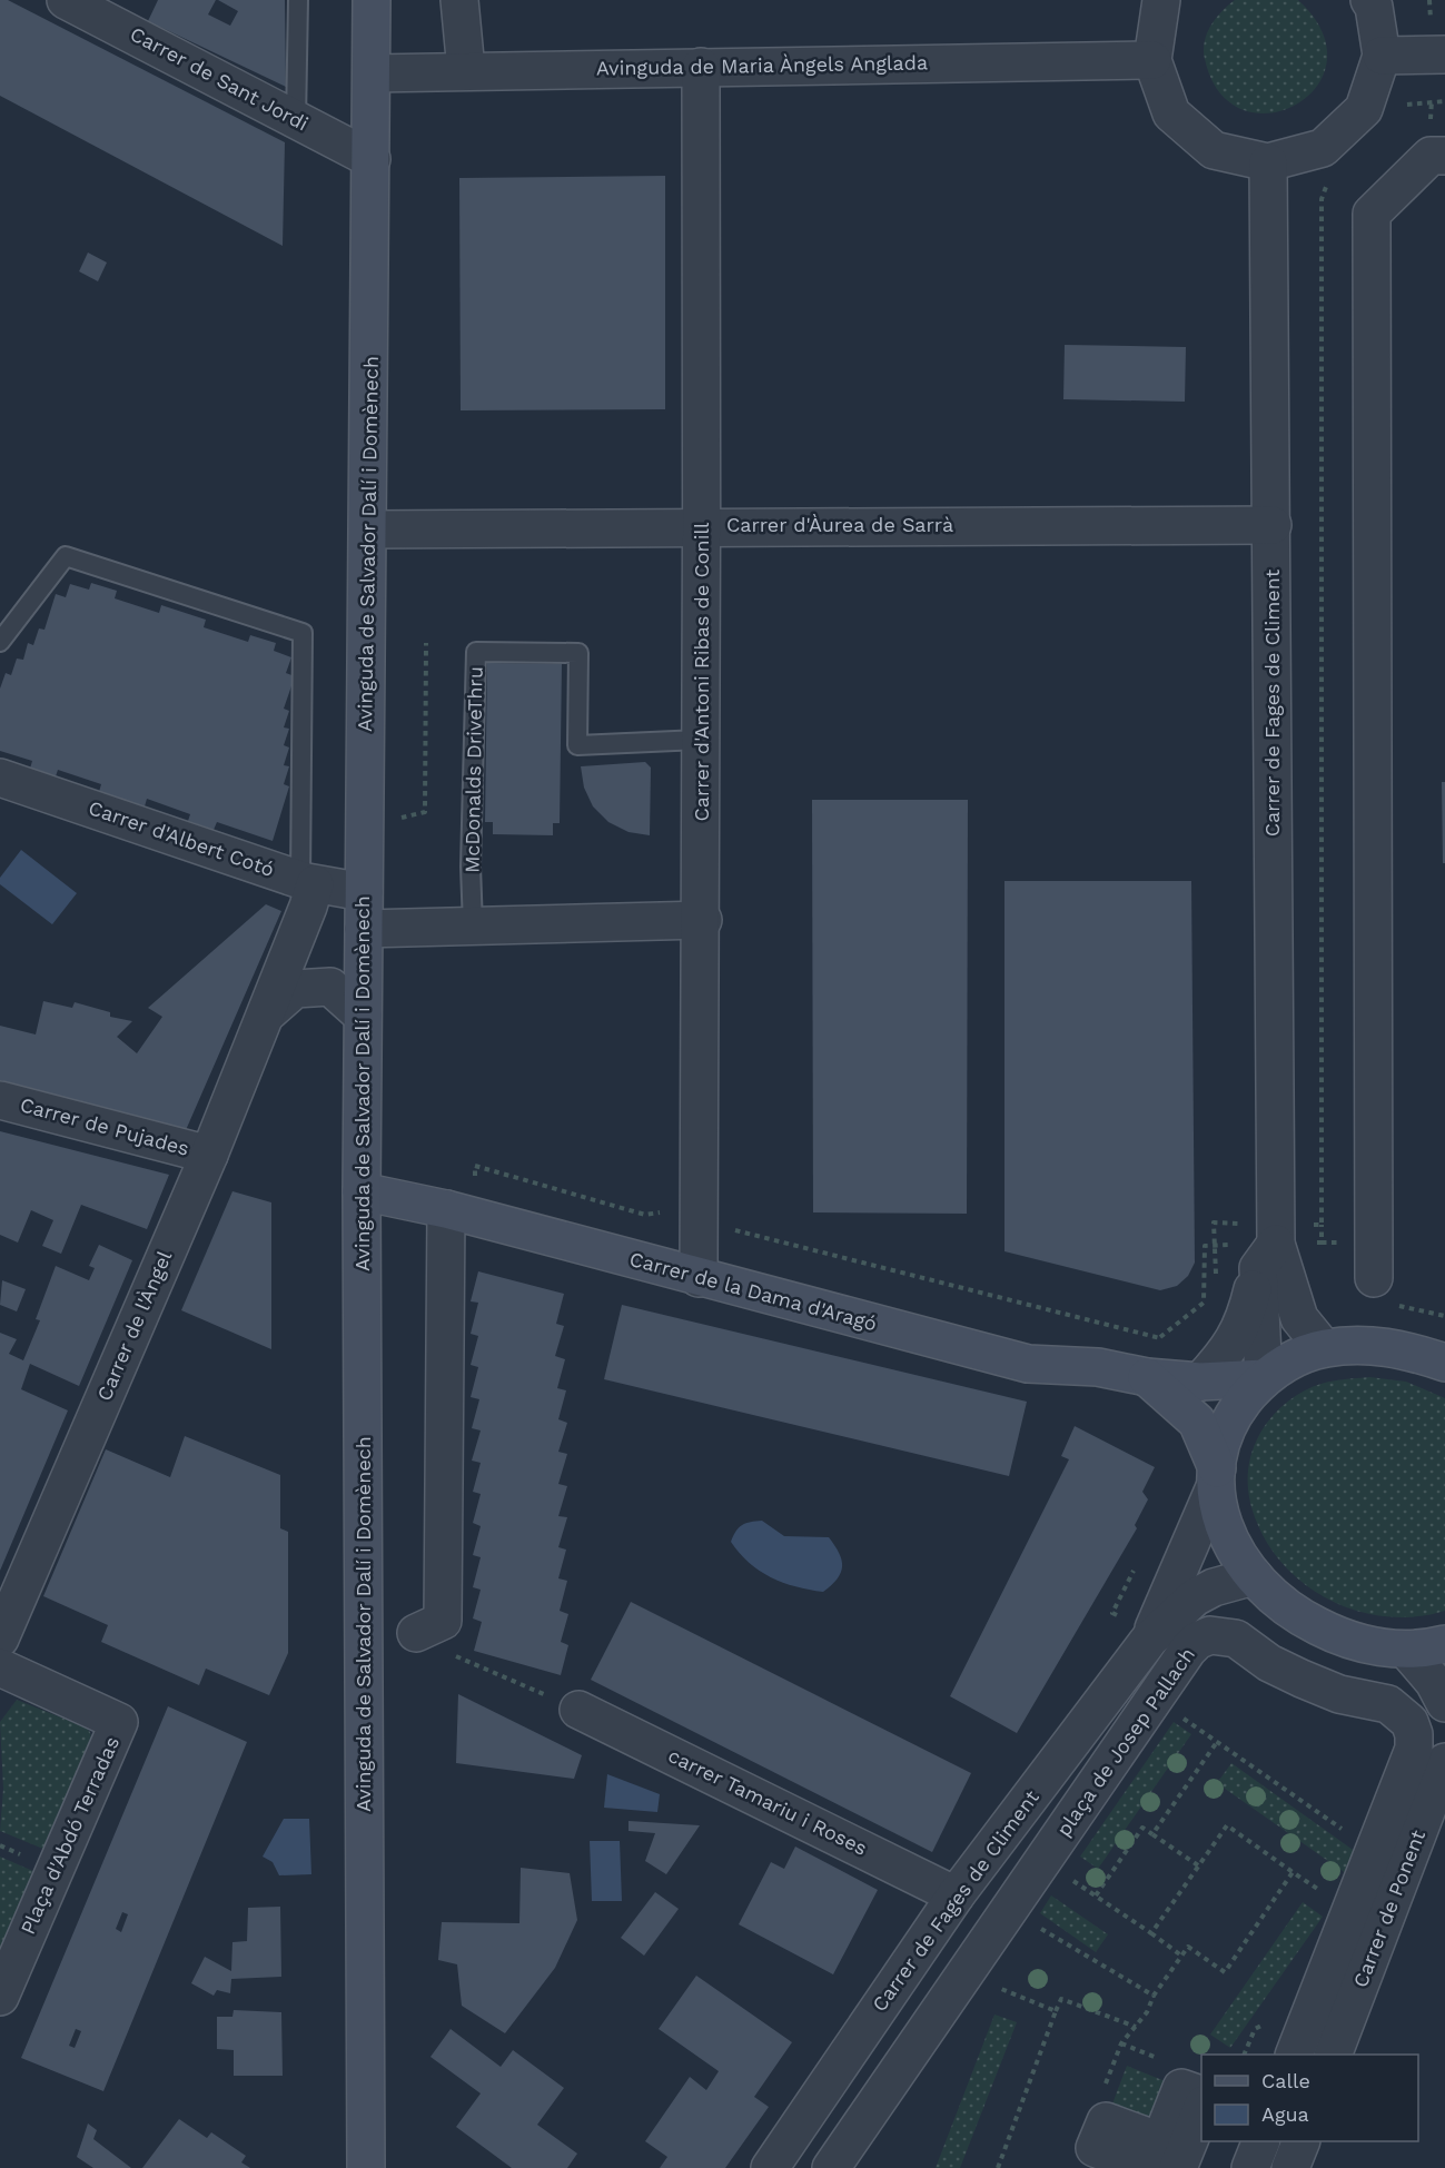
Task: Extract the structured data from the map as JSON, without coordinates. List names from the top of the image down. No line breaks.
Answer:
{"streets":{"main road":["Avinguda de Salvador Dalí i Domènech","Carrer de la Dama d'Aragó"],"street":["Avinguda de Maria Àngels Anglada","Carrer de Sant Jordi","Carrer d'Àurea de Sarrà","Carrer d'Antoni Ribas de Conill","Carrer de Fages de Climent","Carrer d'Albert Cotó","Carrer de Pujades","Carrer de l'Àngel","plaça de Josep Pallach","carrer Tamariu i Roses","Plaça d'Abdó Terradas","Carrer de Ponent"],"lane":["McDonalds DriveThru"]},"crossings":[["Avinguda de Maria Àngels Anglada","Avinguda de Salvador Dalí i Domènech"],["Avinguda de Maria Àngels Anglada","Carrer d'Antoni Ribas de Conill"],["Carrer de Sant Jordi","Avinguda de Salvador Dalí i Domènech"],["Carrer d'Àurea de Sarrà","Avinguda de Salvador Dalí i Domènech"],["Carrer d'Àurea de Sarrà","Carrer d'Antoni Ribas de Conill"],["Carrer d'Àurea de Sarrà","Carrer de Fages de Climent"],["Avinguda de Salvador Dalí i Domènech","Carrer d'Albert Cotó"],["Avinguda de Salvador Dalí i Domènech","Carrer de la Dama d'Aragó"],["Avinguda de Salvador Dalí i Domènech","Carrer de l'Àngel"],["Carrer d'Antoni Ribas de Conill","McDonalds DriveThru"],["Carrer d'Antoni Ribas de Conill","Carrer de la Dama d'Aragó"],["Carrer de Fages de Climent","Carrer de la Dama d'Aragó"],["Carrer de Fages de Climent","carrer Tamariu i Roses"],["Carrer d'Albert Cotó","Carrer de l'Àngel"],["Carrer de Pujades","Carrer de l'Àngel"]],"legend":["Calle","Agua"]}
